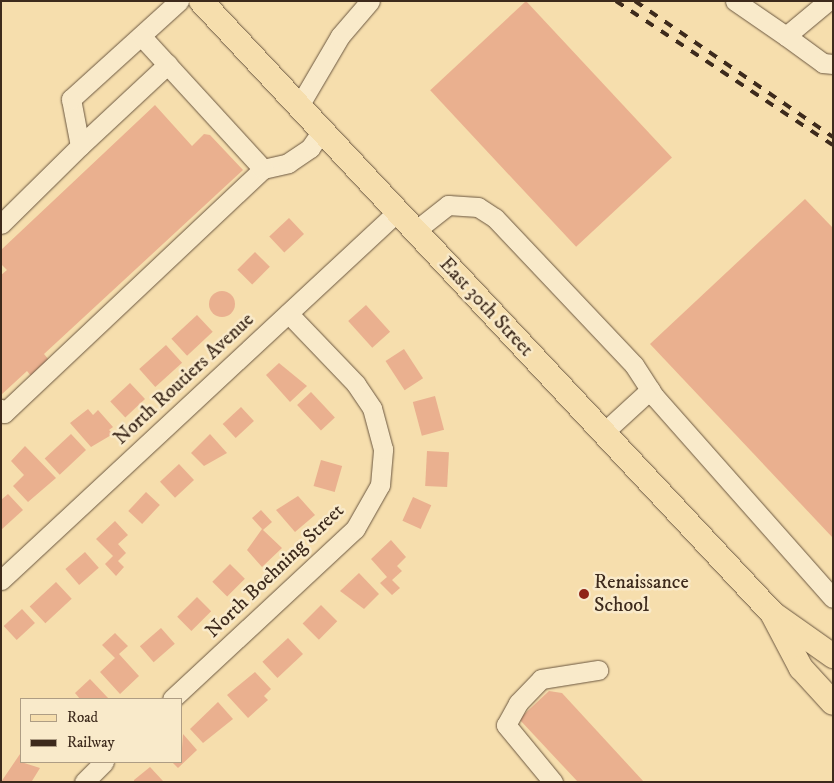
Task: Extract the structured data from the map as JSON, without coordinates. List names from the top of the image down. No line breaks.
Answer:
{"streets":{"main road":["East 30th Street"],"street":["North Routiers Avenue","North Boehning Street"]},"crossings":[["East 30th Street","North Routiers Avenue"],["North Routiers Avenue","North Boehning Street"]],"places":["Renaissance School"],"legend":["Road","Railway"]}
